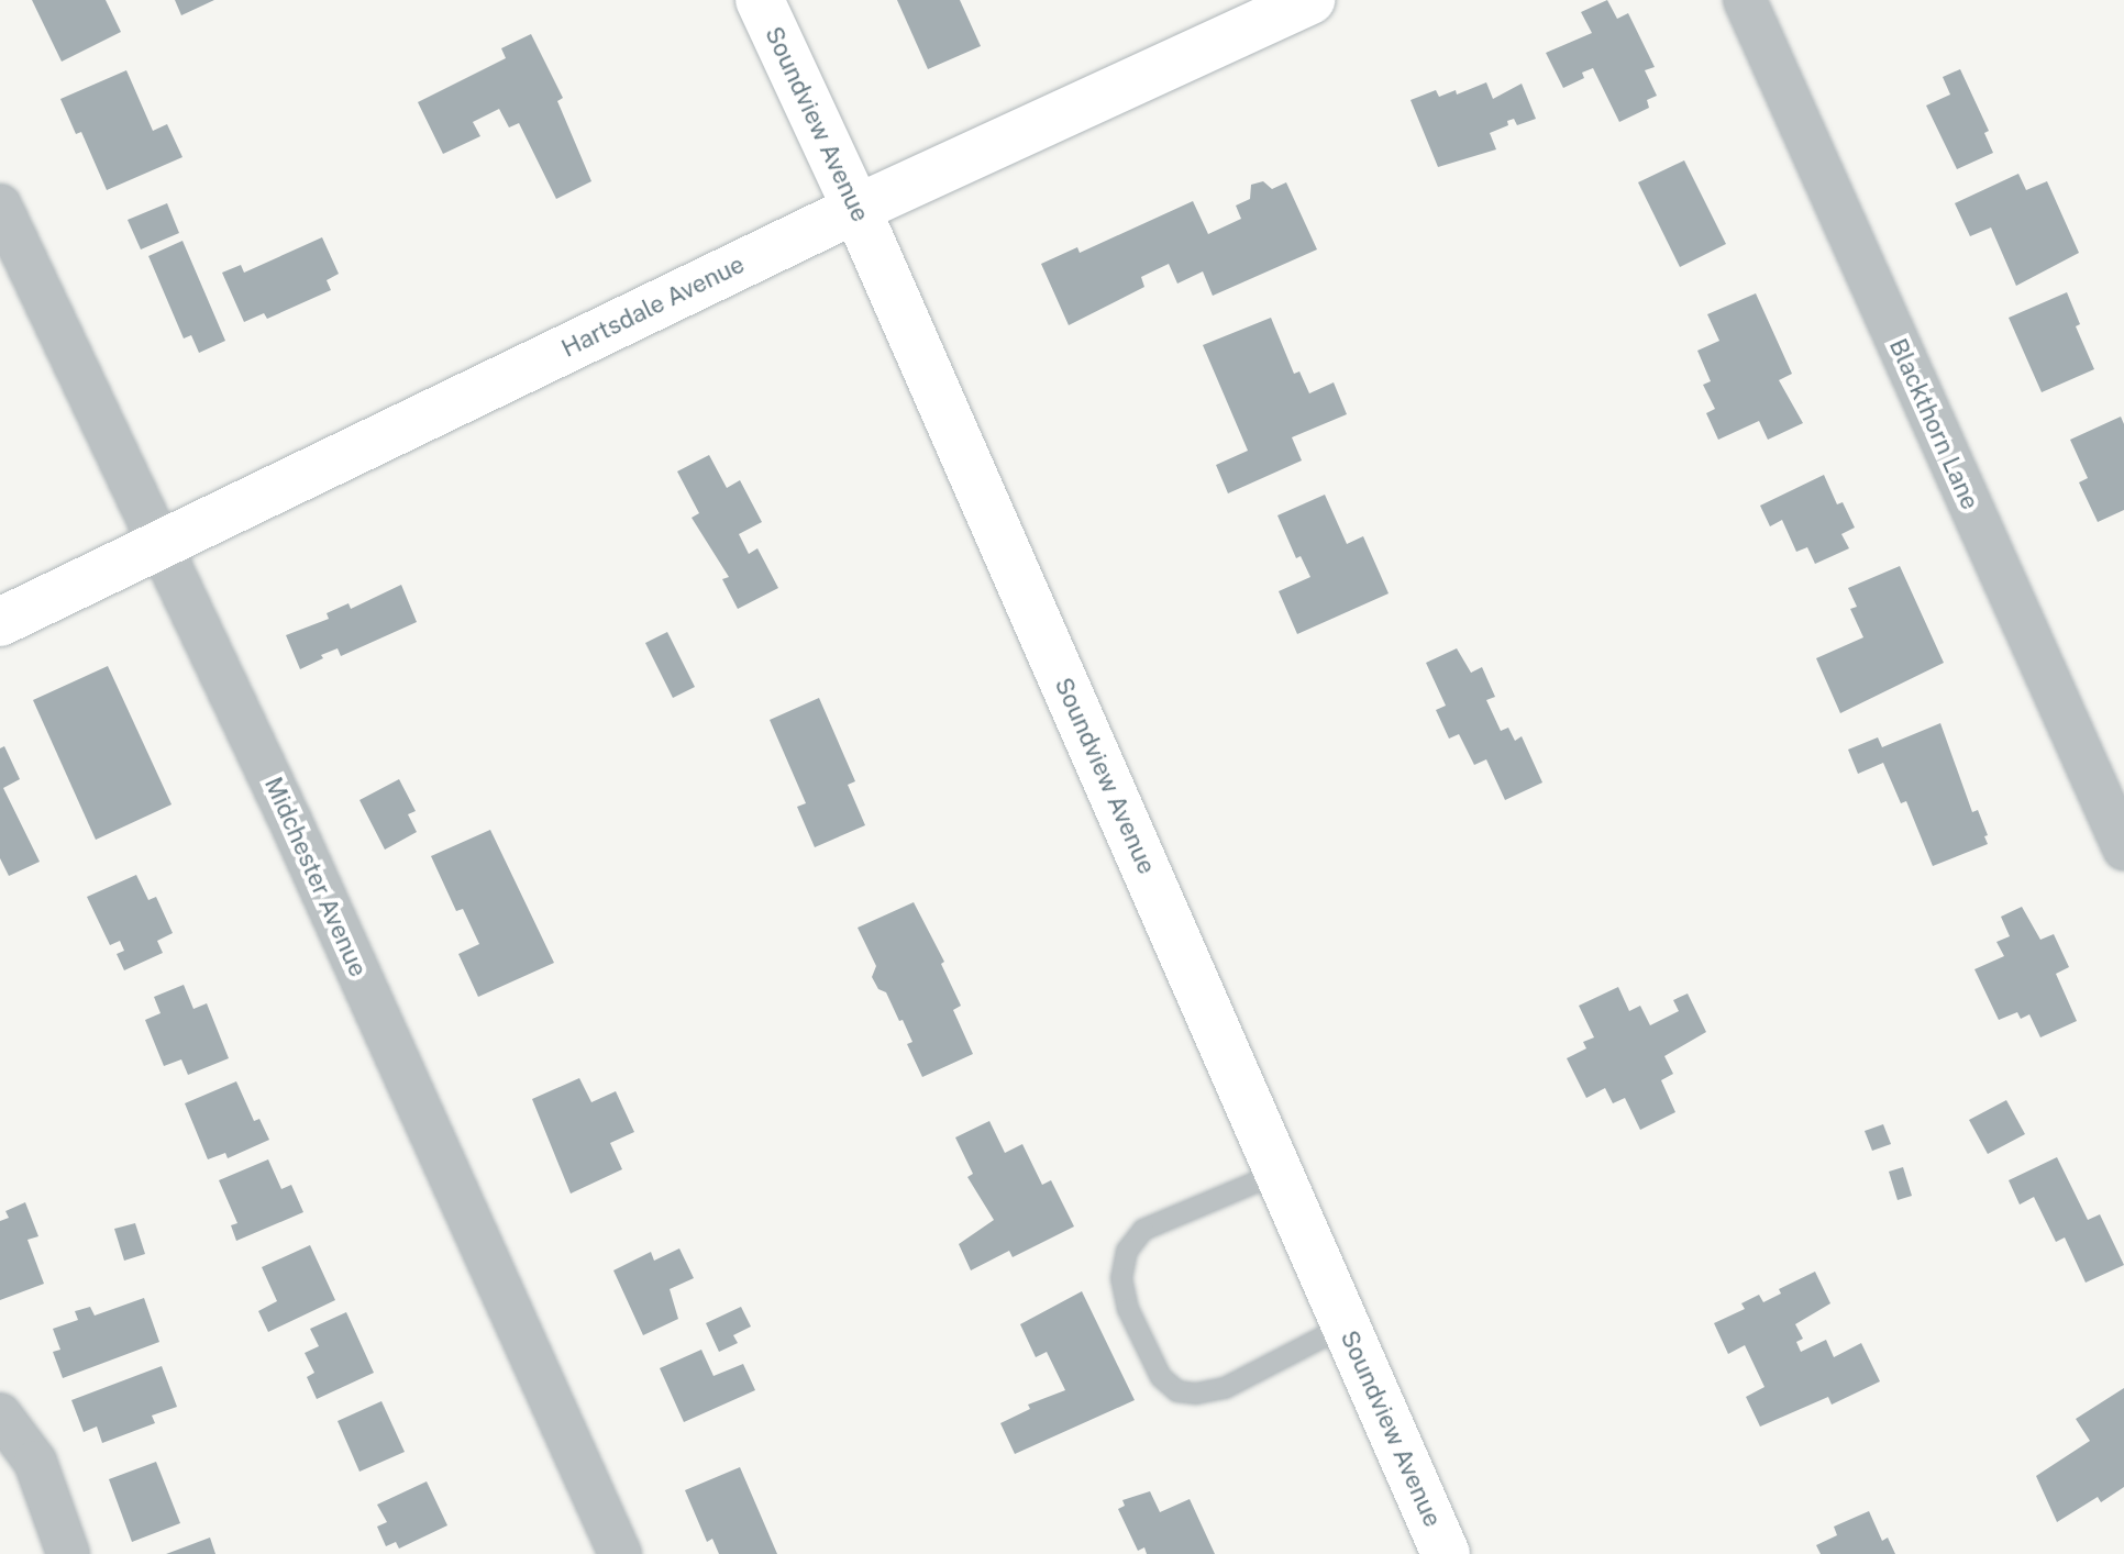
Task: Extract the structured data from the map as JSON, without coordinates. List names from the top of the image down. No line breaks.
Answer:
{"streets":{"street":["Soundview Avenue","Hartsdale Avenue","Blackthorn Lane","Midchester Avenue"]},"crossings":[["Soundview Avenue","Hartsdale Avenue"],["Hartsdale Avenue","Midchester Avenue"]]}
